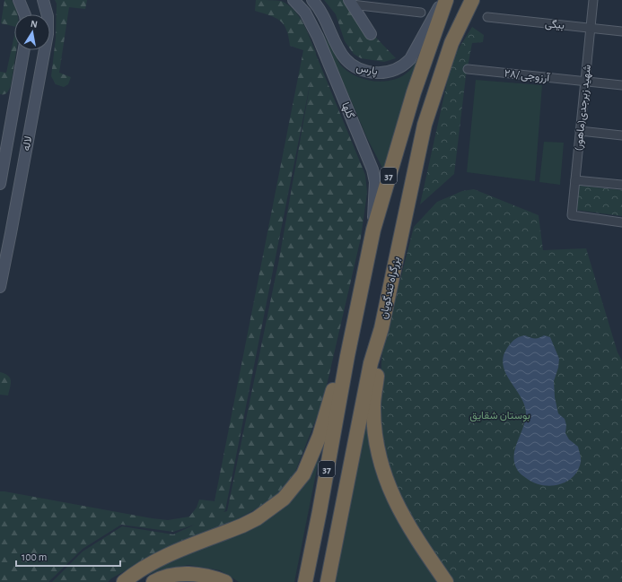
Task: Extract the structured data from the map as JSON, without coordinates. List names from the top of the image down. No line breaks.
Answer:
{"streets":{"highway":["37","بزرگراه تندگویان"],"street":["بیگی","پارس","آرزوجی /۲۸","شهید زبرجدی(ماهور)","گلها","لاله"]},"crossings":[["بیگی","شهید زبرجدی(ماهور)"],["پارس","37"],["آرزوجی /۲۸","شهید زبرجدی(ماهور)"],["گلها","37"]],"parks":["بوستان شقایق"],"scale_bar":"100 m","north":"top"}
